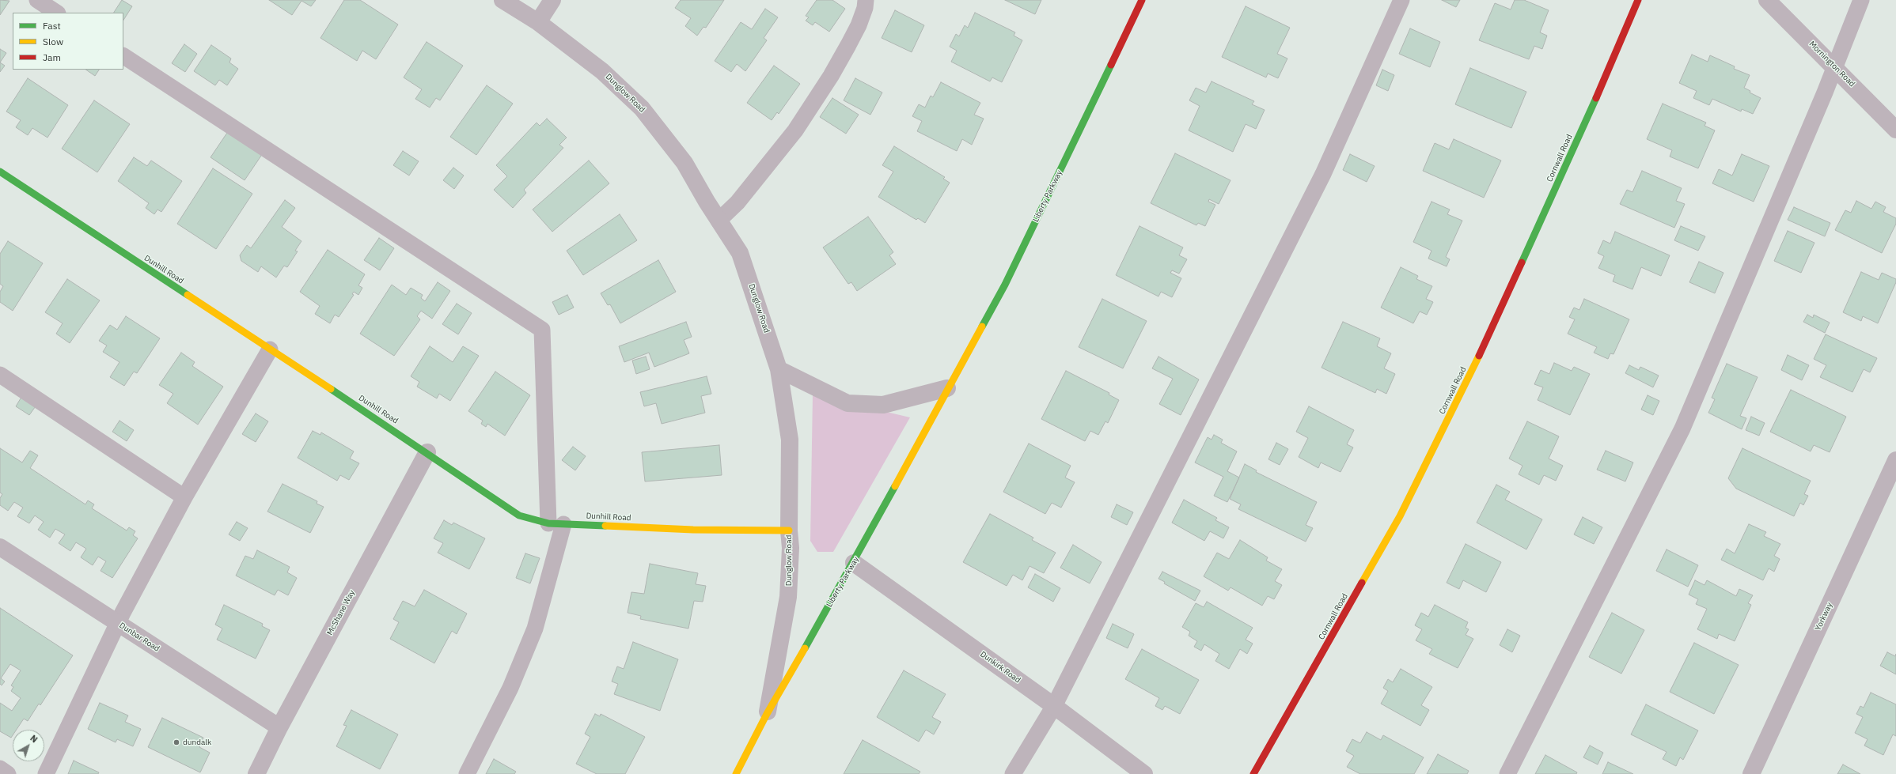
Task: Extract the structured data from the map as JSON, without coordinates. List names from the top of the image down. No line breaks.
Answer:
{"streets":{"street":["Mornington Road","Dunglow Road","Cornwall Road","Liberty Parkway","Dunhill Road","McShane Way","Yorkway","Dunbar Road","Dunkirk Road"]},"crossings":[["Dunglow Road","Liberty Parkway"],["Dunglow Road","Dunhill Road"],["Liberty Parkway","Dunkirk Road"],["Dunhill Road","McShane Way"],["McShane Way","Dunbar Road"]],"places":["dundalk"],"legend":["Fast","Slow","Jam"],"north":"top right"}
